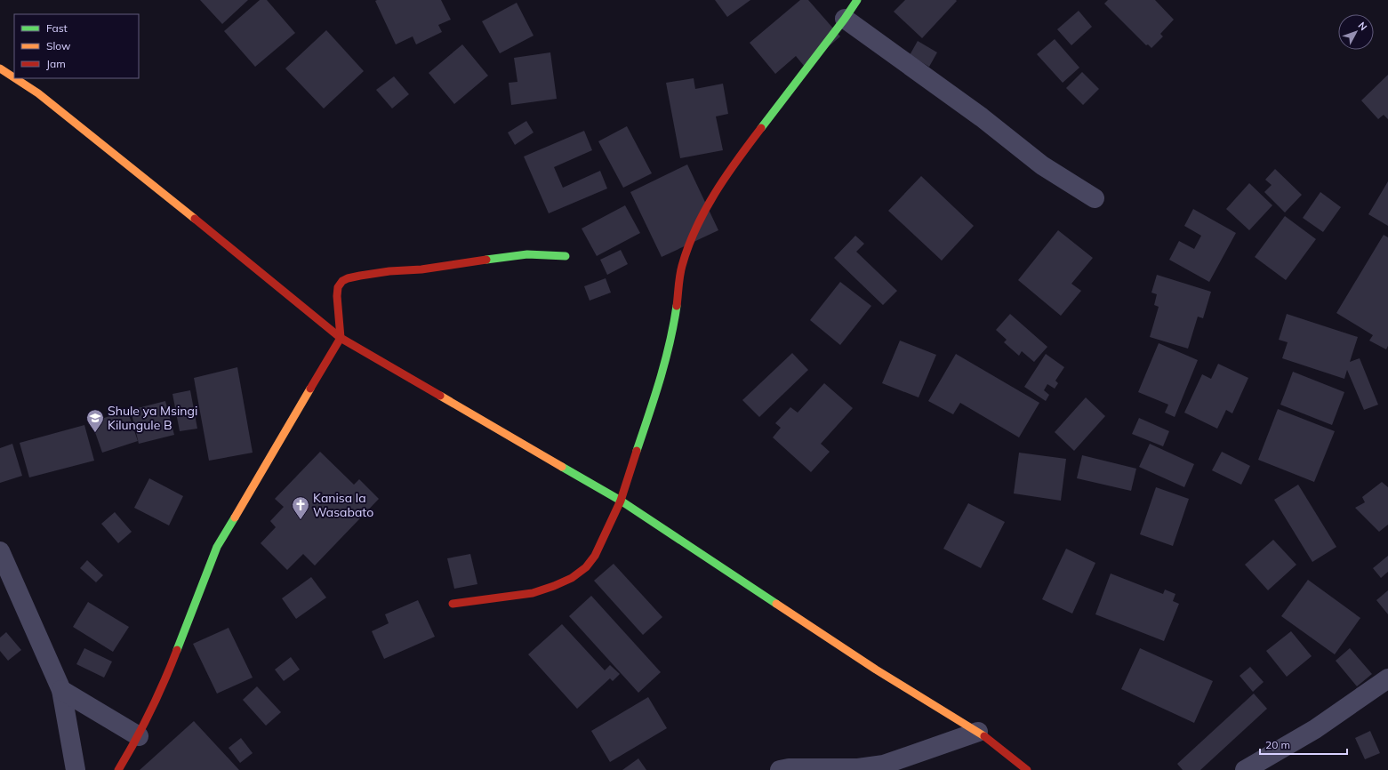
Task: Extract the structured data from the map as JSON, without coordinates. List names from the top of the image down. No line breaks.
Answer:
{"places":{"school or university":["Shule ya Msingi Kilungule B"],"church":["Kanisa la Wasabato"]},"legend":["Fast","Slow","Jam"],"scale_bar":"20 m","north":"top right"}
